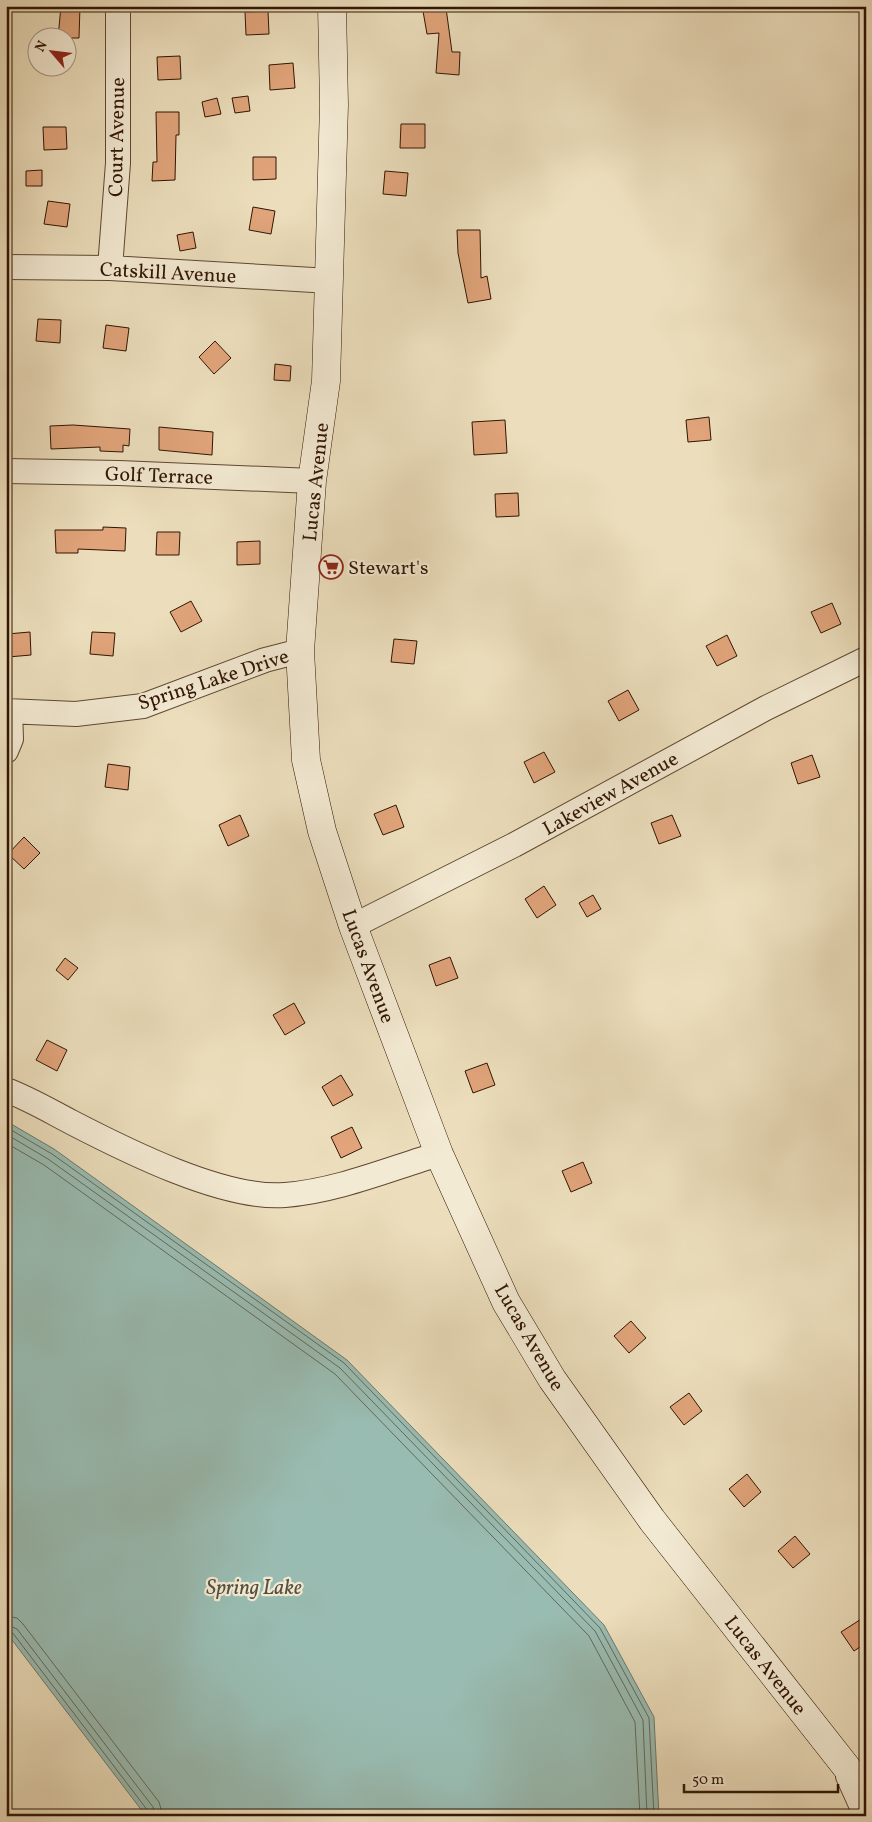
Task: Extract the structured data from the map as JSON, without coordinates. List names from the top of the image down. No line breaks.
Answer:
{"streets":{"street":["Court Avenue","Catskill Avenue","Golf Terrace","Lucas Avenue","Spring Lake Drive","Lakeview Avenue"]},"crossings":[["Court Avenue","Catskill Avenue"],["Catskill Avenue","Lucas Avenue"],["Golf Terrace","Lucas Avenue"],["Lucas Avenue","Spring Lake Drive"],["Lucas Avenue","Lakeview Avenue"]],"water":["Spring Lake"],"places":{"supermarket":["Stewart's"]},"scale_bar":"50 m","north":"top left"}
